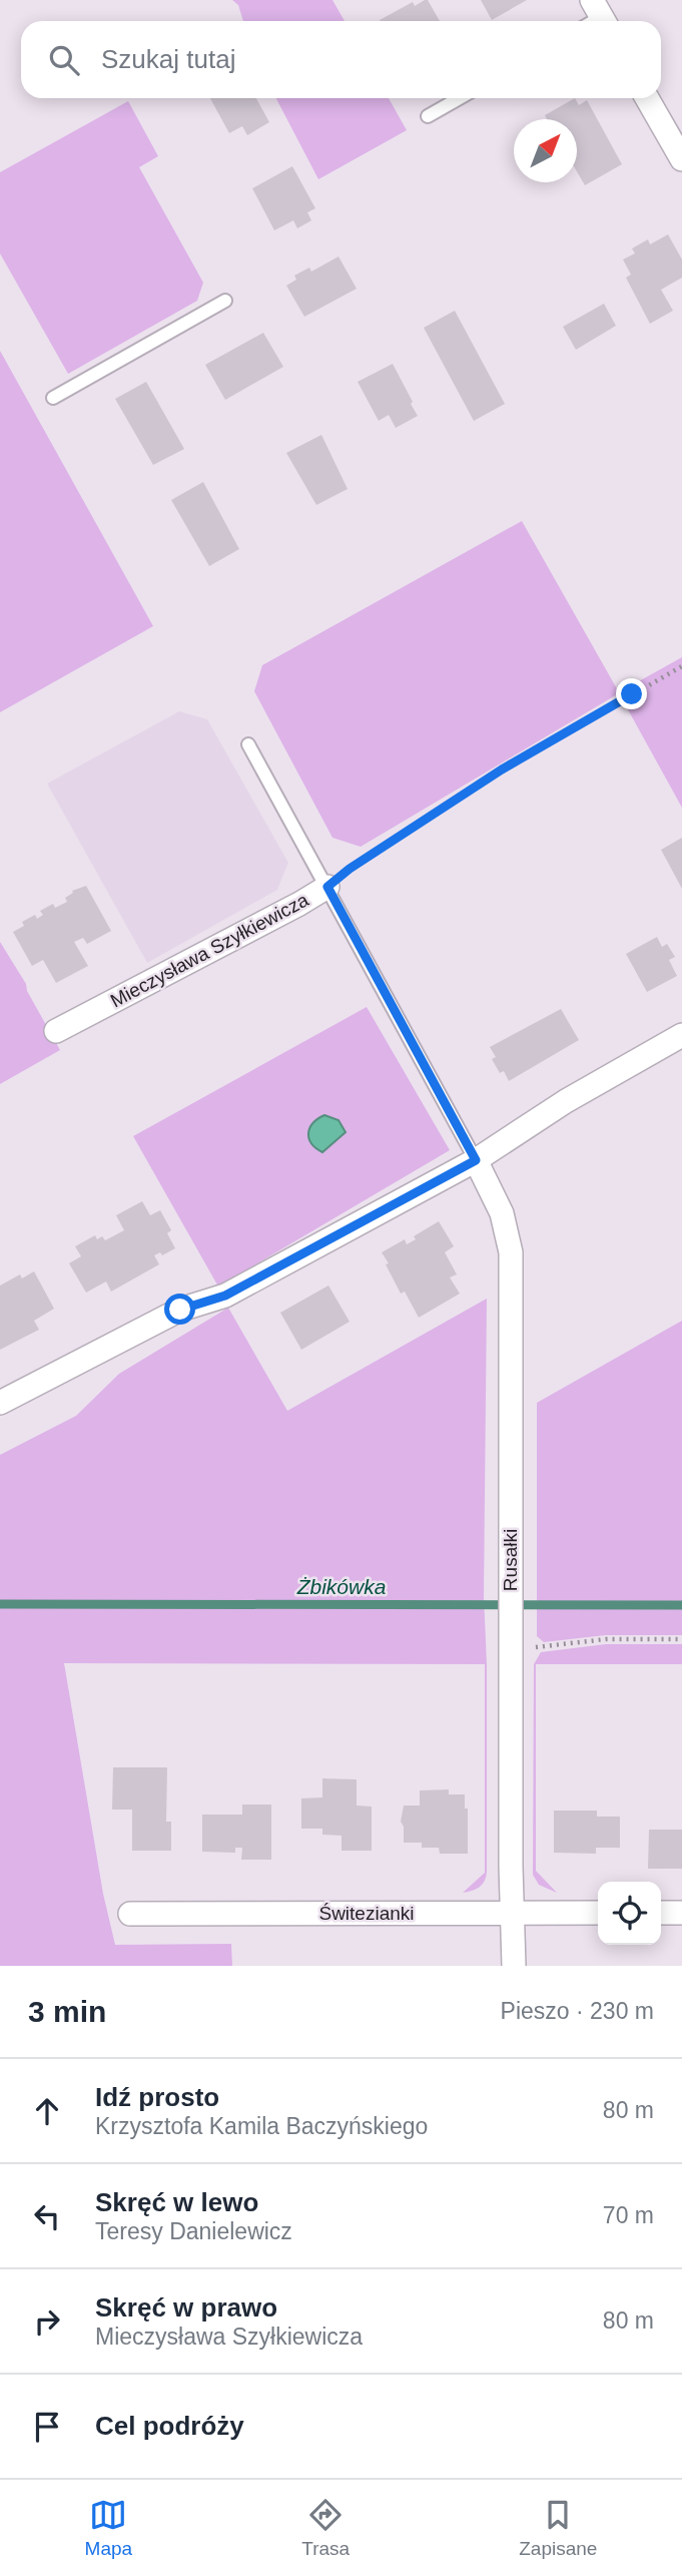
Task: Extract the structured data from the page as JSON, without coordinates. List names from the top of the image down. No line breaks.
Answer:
{"streets":{"street":["Mieczysława Szyłkiewicza","Rusałki","Świtezianki"]},"crossings":[["Rusałki","Świtezianki"]],"water":["Żbikówka"],"north":"top right","page":{"search":"Szukaj tutaj","heading":["3 min","Pieszo · 230 m"],"list":[["Idź prosto","Krzysztofa Kamila Baczyńskiego","80 m"],["Skręć w lewo","Teresy Danielewicz","70 m"],["Skręć w prawo","Mieczysława Szyłkiewicza","80 m"],"Cel podróży"],"nav":["Mapa","Trasa","Zapisane"]}}
